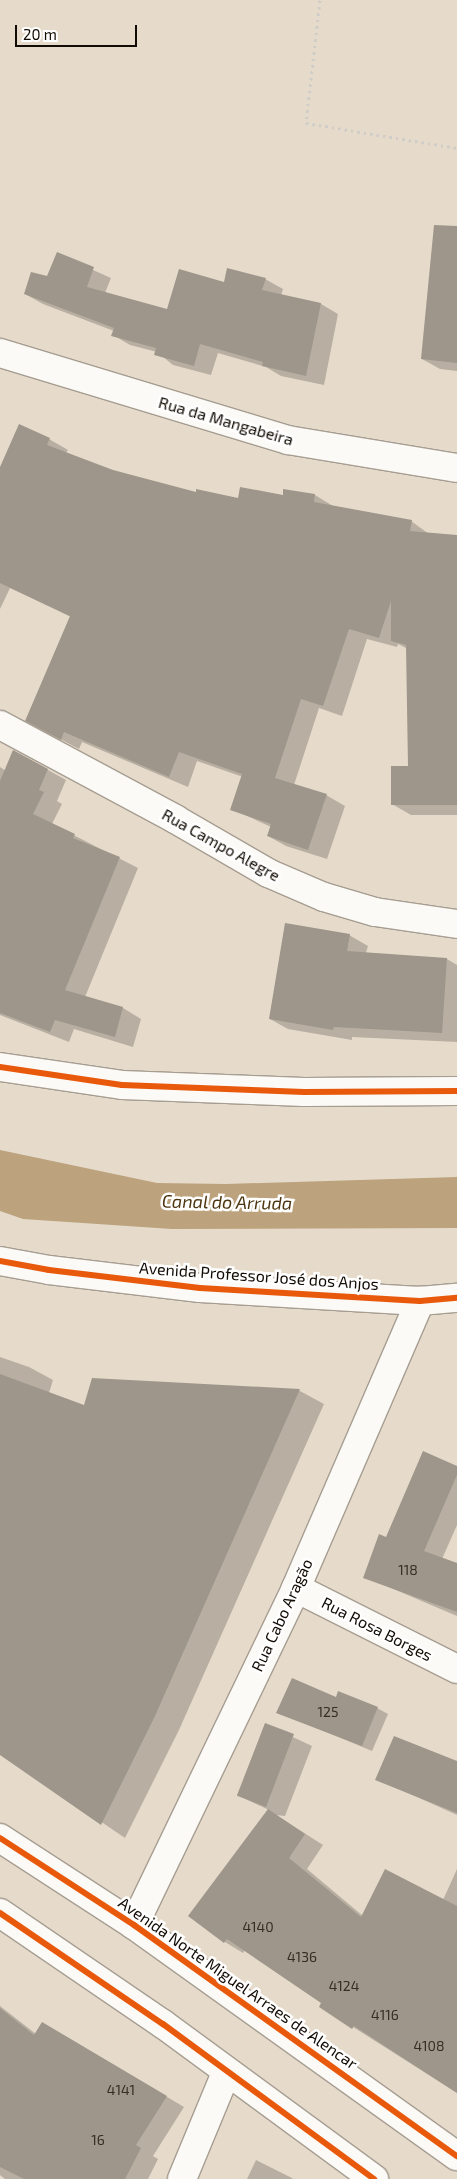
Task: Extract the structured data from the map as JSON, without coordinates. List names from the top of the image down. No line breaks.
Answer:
{"streets":{"street":["Rua da Mangabeira","Rua Campo Alegre","Avenida Professor José dos Anjos","Rua Cabo Aragão","Rua Rosa Borges","Avenida Norte Miguel Arraes de Alencar"]},"crossings":[["Avenida Professor José dos Anjos","Rua Cabo Aragão"],["Rua Cabo Aragão","Rua Rosa Borges"],["Rua Cabo Aragão","Avenida Norte Miguel Arraes de Alencar"]],"water":["Canal do Arruda"],"house_numbers":["118","125","4140","4136","4124","4116","4108","4141","16"],"scale_bar":"20 m"}
